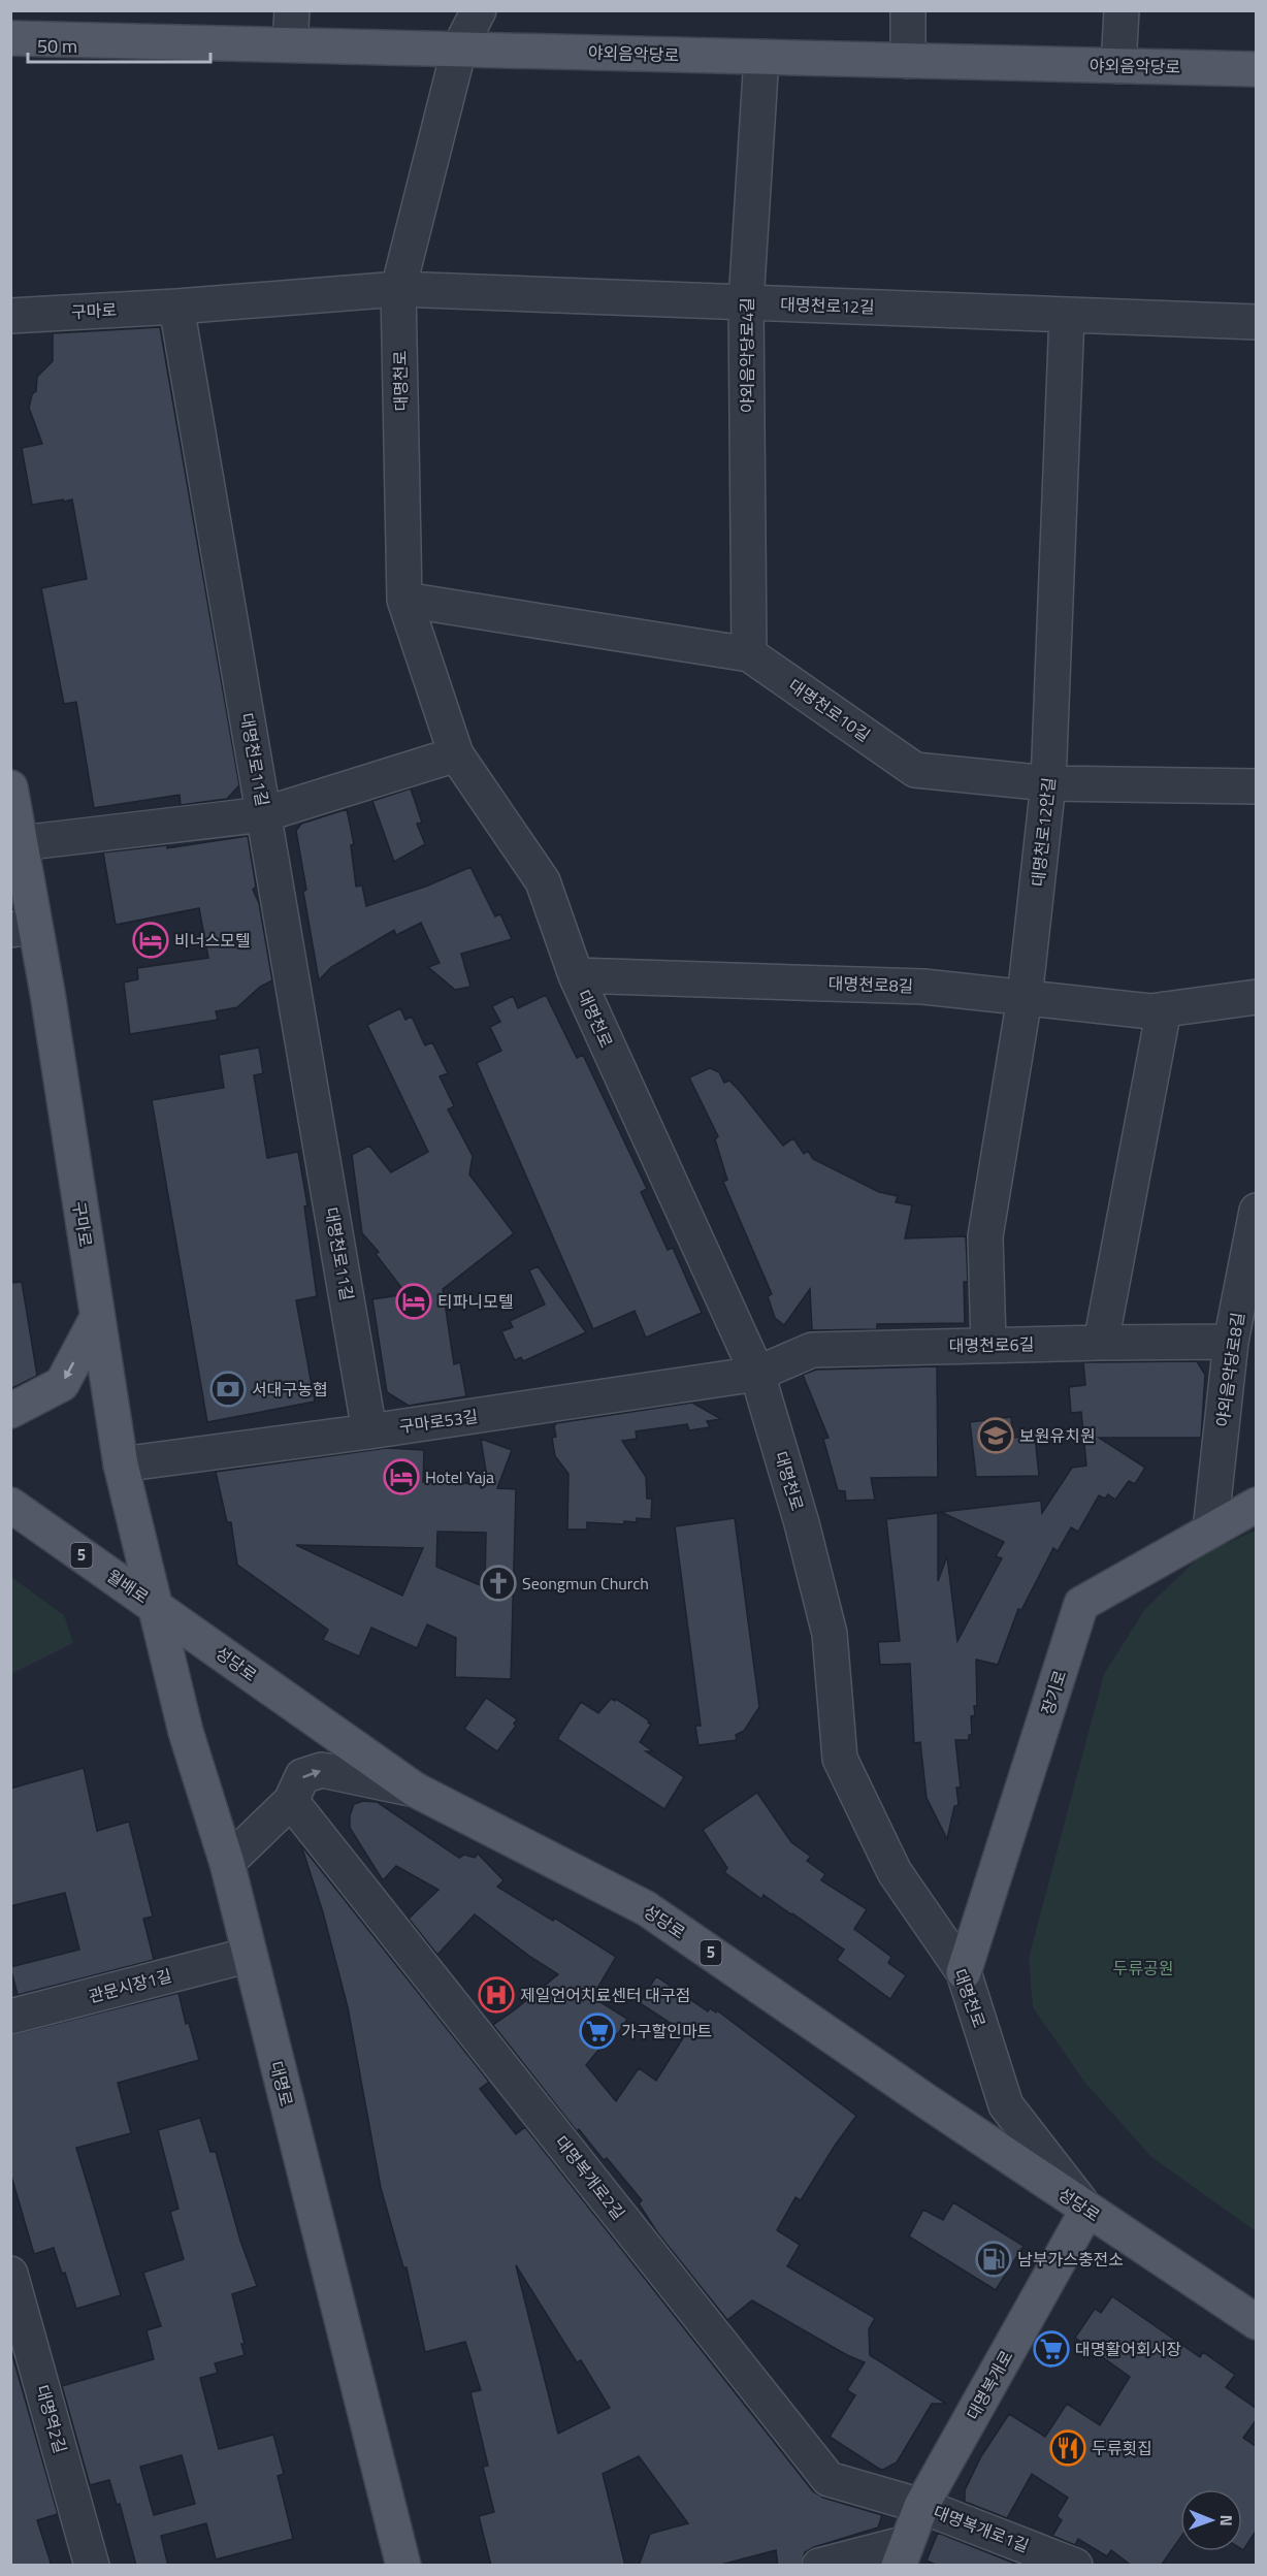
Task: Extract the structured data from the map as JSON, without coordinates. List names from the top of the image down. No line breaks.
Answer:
{"streets":{"main road":["야외음악당로","구마로","5","월배로","성당로","장기로","대명로","대명복개로"],"street":["대명천로12길","야외음악당로4길","대명천로","대명천로10길","대명천로11길","대명천로12안길","대명천로8길","대명천로6길","야외음악당로8길","구마로53길","관문시장1길","대명복개로2길","대명역2길","대명복개로1길"]},"crossings":[["야외음악당로","야외음악당로4길"],["야외음악당로","대명천로"],["대명천로12길","야외음악당로4길"],["대명천로12길","대명천로"],["대명천로12길","대명천로12안길"],["구마로","대명천로11길"],["구마로","구마로53길"],["구마로","월배로"],["구마로","성당로"],["구마로","대명로"],["야외음악당로4길","대명천로10길"],["대명천로","대명천로10길"],["대명천로","대명천로8길"],["대명천로","대명천로6길"],["대명천로","구마로53길"],["대명천로","성당로"],["대명천로","장기로"],["대명천로","대명복개로"],["대명천로10길","대명천로12안길"],["대명천로11길","구마로53길"],["대명천로12안길","대명천로8길"],["대명천로12안길","대명천로6길"],["대명천로6길","야외음악당로8길"],["대명천로6길","구마로53길"],["야외음악당로8길","장기로"],["월배로","성당로"],["월배로","대명로"],["성당로","대명로"],["성당로","대명복개로"],["관문시장1길","대명로"],["대명복개로2길","대명복개로"],["대명복개로2길","대명복개로1길"],["대명복개로","대명복개로1길"]],"parks":["두류공원"],"places":{"hotel":["비너스모텔","티파니모텔","Hotel Yaja"],"bank":["서대구농협"],"school or university":["보원유치원"],"church":["Seongmun Church"],"hospital":["제일언어치료센터 대구점"],"supermarket":["가구할인마트","대명활어회시장"],"fuel station":["남부가스충전소"],"restaurant":["두류횟집"]},"scale_bar":"50 m","north":"right"}
